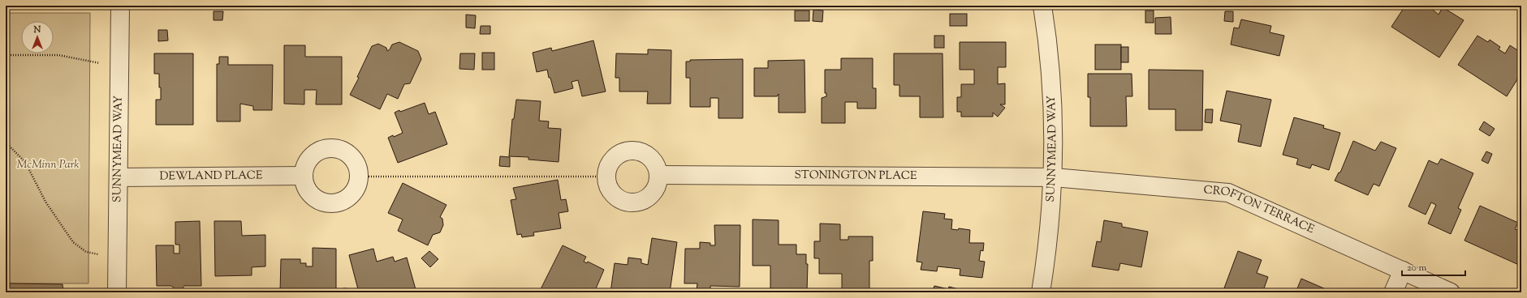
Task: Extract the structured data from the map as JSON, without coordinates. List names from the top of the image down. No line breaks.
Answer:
{"streets":{"street":["SUNNYMEAD WAY","DEWLAND PLACE","STONINGTON PLACE","CROFTON TERRACE"]},"crossings":[["SUNNYMEAD WAY","DEWLAND PLACE"],["SUNNYMEAD WAY","STONINGTON PLACE"],["SUNNYMEAD WAY","CROFTON TERRACE"],["STONINGTON PLACE","CROFTON TERRACE"]],"parks":["McMinn Park"],"scale_bar":"20 m","north":"top"}
